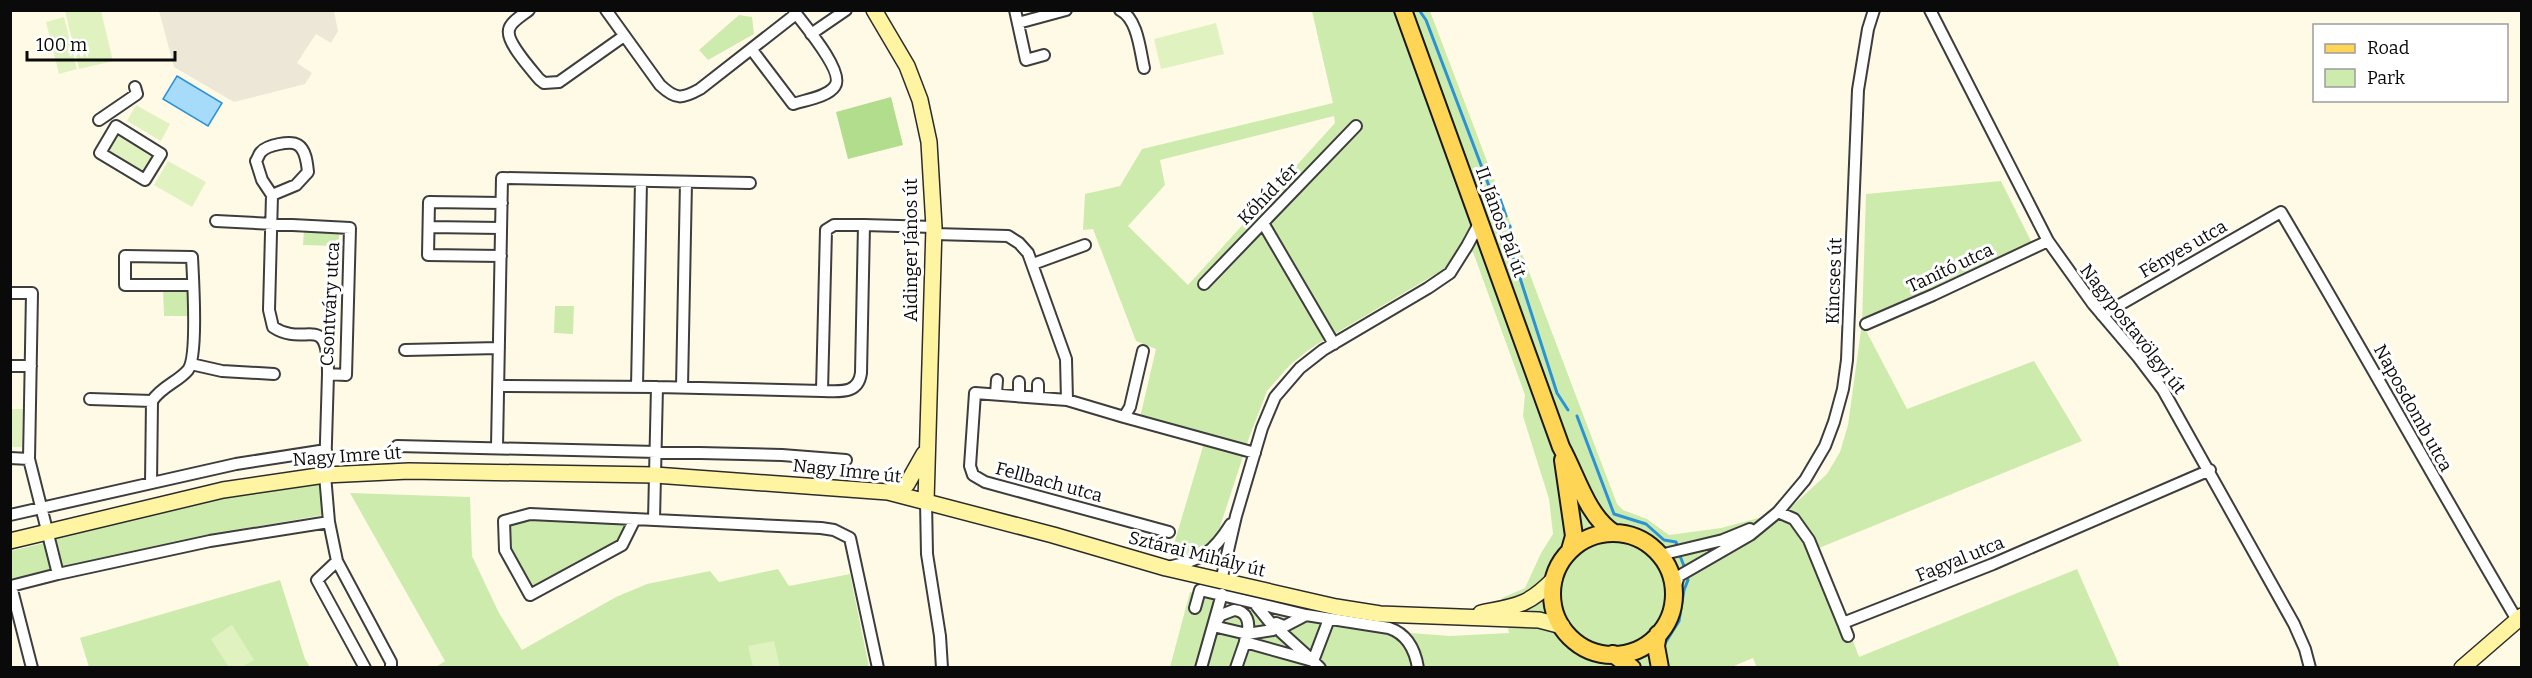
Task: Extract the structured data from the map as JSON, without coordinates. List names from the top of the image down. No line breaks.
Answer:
{"streets":{"main road":["II. János Pál út"],"street":["Kőhíd tér","Fényes utca","Aidinger János út","Tanító utca","Kincses út","Csontváry utca","Nagypostavölgyi út","Naposdomb utca","Nagy Imre út","Fellbach utca","Sztárai Mihály út","Fagyal utca"]},"crossings":[["Fényes utca","Nagypostavölgyi út"],["Fényes utca","Naposdomb utca"],["Aidinger János út","Nagy Imre út"],["Aidinger János út","Sztárai Mihály út"],["Tanító utca","Nagypostavölgyi út"],["Csontváry utca","Nagy Imre út"],["Nagypostavölgyi út","Fagyal utca"],["Nagy Imre út","Sztárai Mihály út"]],"legend":["Road","Park"],"scale_bar":"100 m"}
